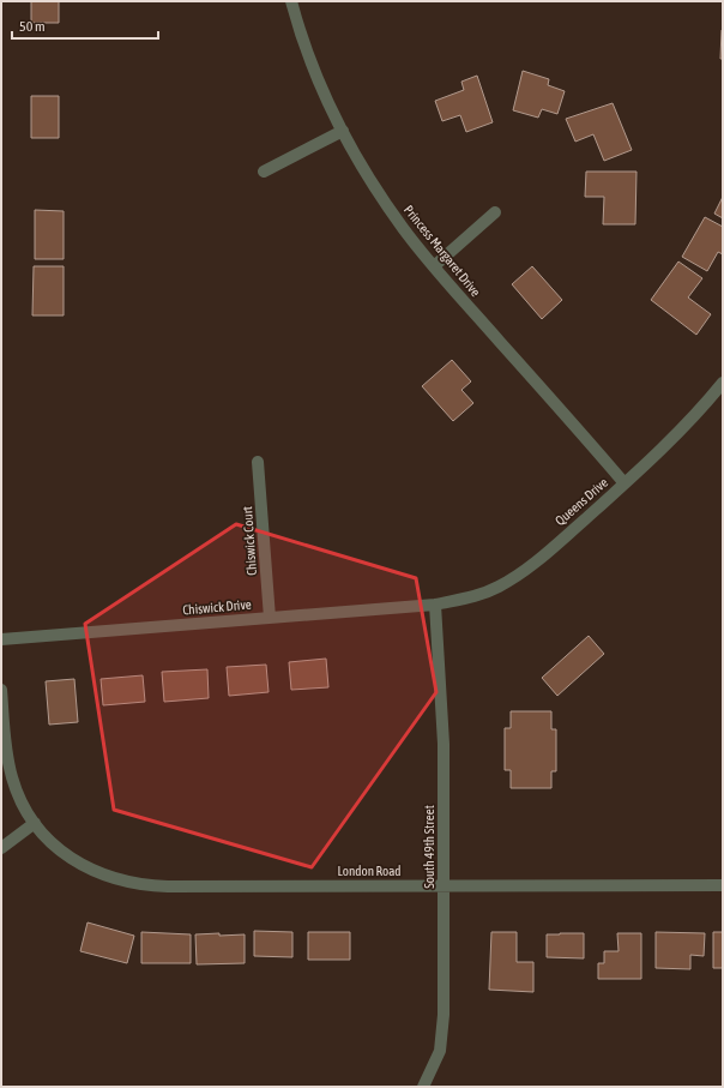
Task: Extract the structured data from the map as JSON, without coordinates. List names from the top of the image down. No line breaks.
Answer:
{"streets":{"street":["Princess Margaret Drive","Queens Drive","Chiswick Court","Chiswick Drive","South 49th Street","London Road"]},"crossings":[["Princess Margaret Drive","Queens Drive"],["Queens Drive","Chiswick Drive"],["Queens Drive","South 49th Street"],["Chiswick Court","Chiswick Drive"],["Chiswick Drive","South 49th Street"],["South 49th Street","London Road"]],"scale_bar":"50 m"}
